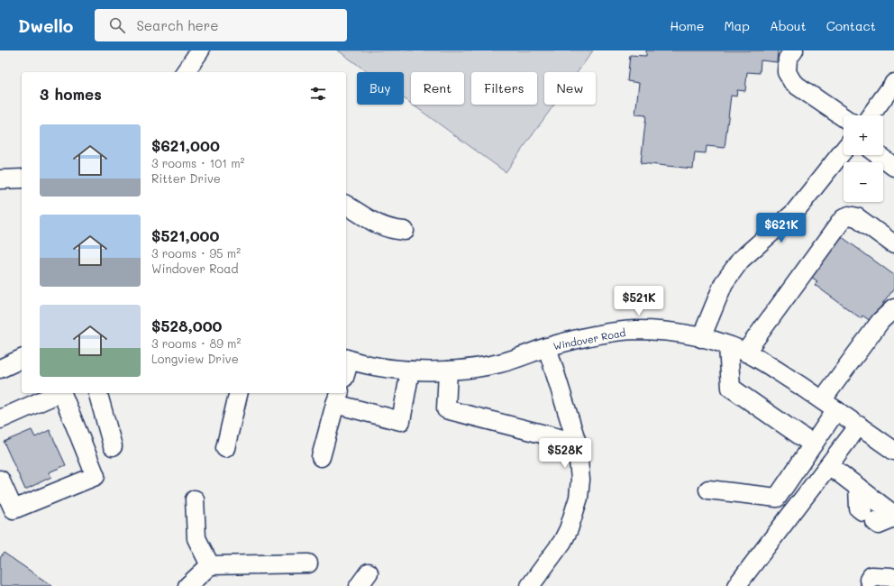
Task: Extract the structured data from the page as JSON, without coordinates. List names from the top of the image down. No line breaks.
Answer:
{"streets":{"street":["Windover Road"]},"page":{"header":"Dwello","search":"Search here","nav":["Home","Map","About","Contact"],"chip":["Buy","Rent","Filters","New"],"heading":"3 homes","map_buttons":["+","−"],"list":[{"name":"$621,000","note":"3 rooms · 101 m² · Ritter Drive"},{"name":"$521,000","note":"3 rooms · 95 m² · Windover Road"},{"name":"$528,000","note":"3 rooms · 89 m² · Longview Drive"}],"price":["$621K","$521K","$528K"]}}
